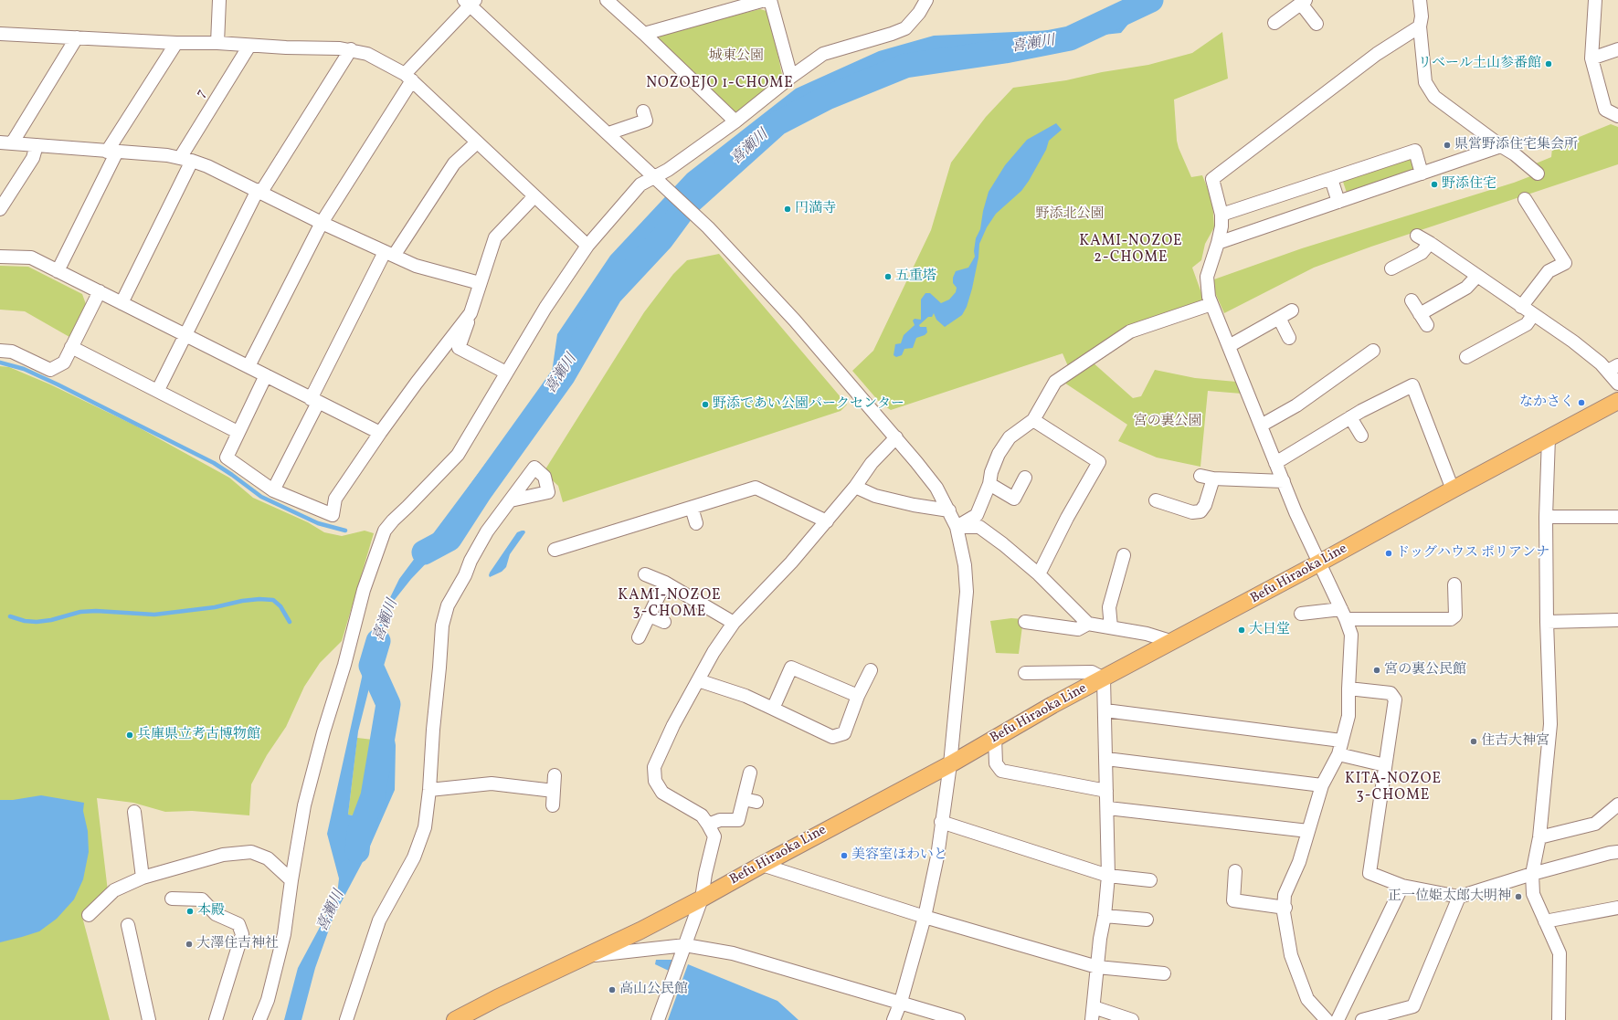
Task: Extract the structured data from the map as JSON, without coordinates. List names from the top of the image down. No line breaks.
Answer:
{"streets":{"main road":["Befu Hiraoka Line"],"street":["7"]},"districts":["NOZOEJO 1-CHOME","KAMI-NOZOE 2-CHOME","KAMI-NOZOE 3-CHOME","KITA-NOZOE 3-CHOME"],"water":["喜瀬川"],"parks":["城東公園","野添北公園","宮の裏公園"],"places":["リベール土山参番館","県営野添住宅集会所","野添住宅","円満寺","五重塔","なかさく","野添であい公園パークセンター","ドッグハウス ポリアンナ","大日堂","宮の裏公民館","兵庫県立考古博物館","住吉大神宮","美容室ほわいと","正一位姫太郎大明神","本殿","大澤住吉神社","高山公民館"]}
